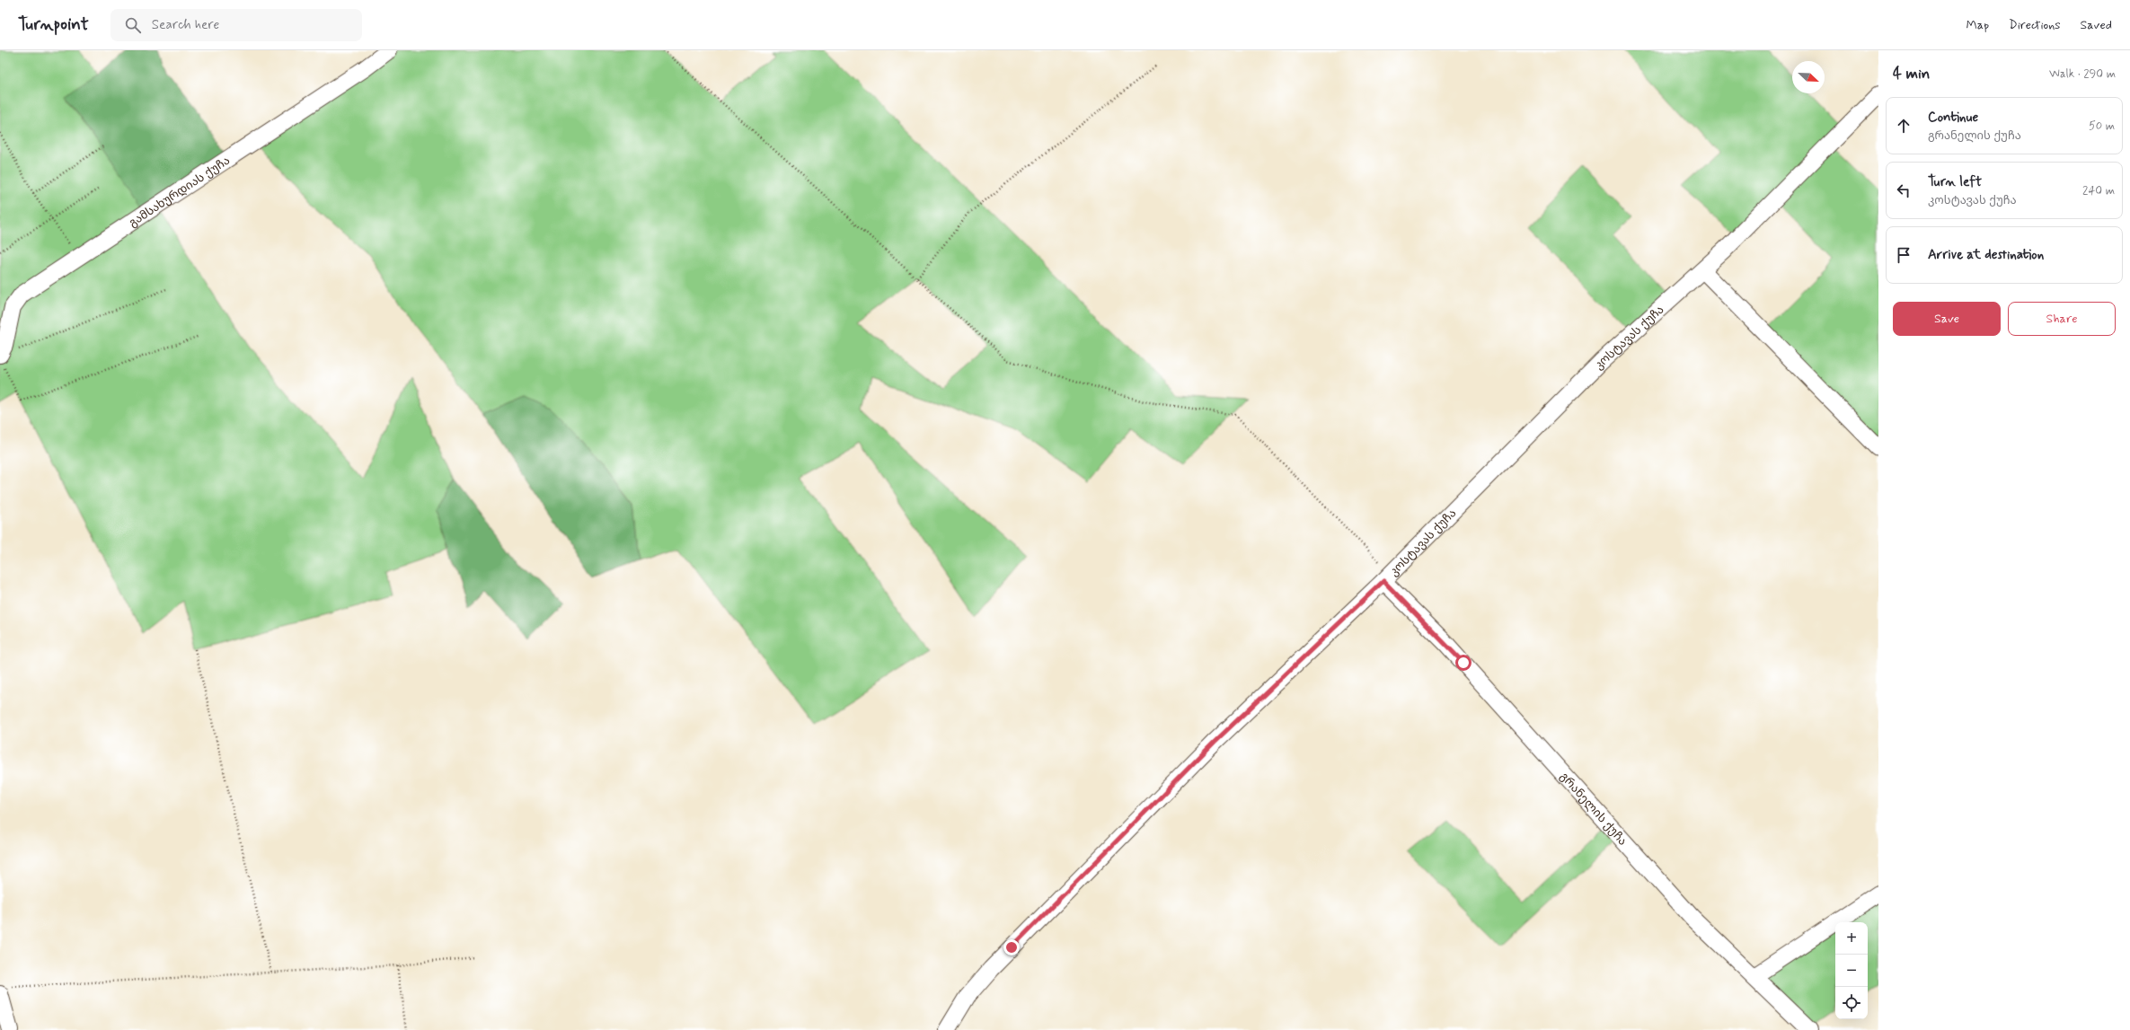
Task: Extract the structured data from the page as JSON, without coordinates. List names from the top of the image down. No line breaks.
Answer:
{"streets":{"street":["გამსახურდიას ქუჩა","კოსტავას ქუჩა","გრანელის ქუჩა"]},"crossings":[["კოსტავას ქუჩა","გრანელის ქუჩა"]],"north":"bottom right","page":{"header":"Turnpoint","search":"Search here","nav":["Map","Directions","Saved"],"heading":["4 min","Walk · 290 m"],"list":[["Continue","გრანელის ქუჩა","50 m"],["Turn left","კოსტავას ქუჩა","240 m"],"Arrive at destination"],"buttons":["Save","Share"],"map_buttons":["+","−"]}}
